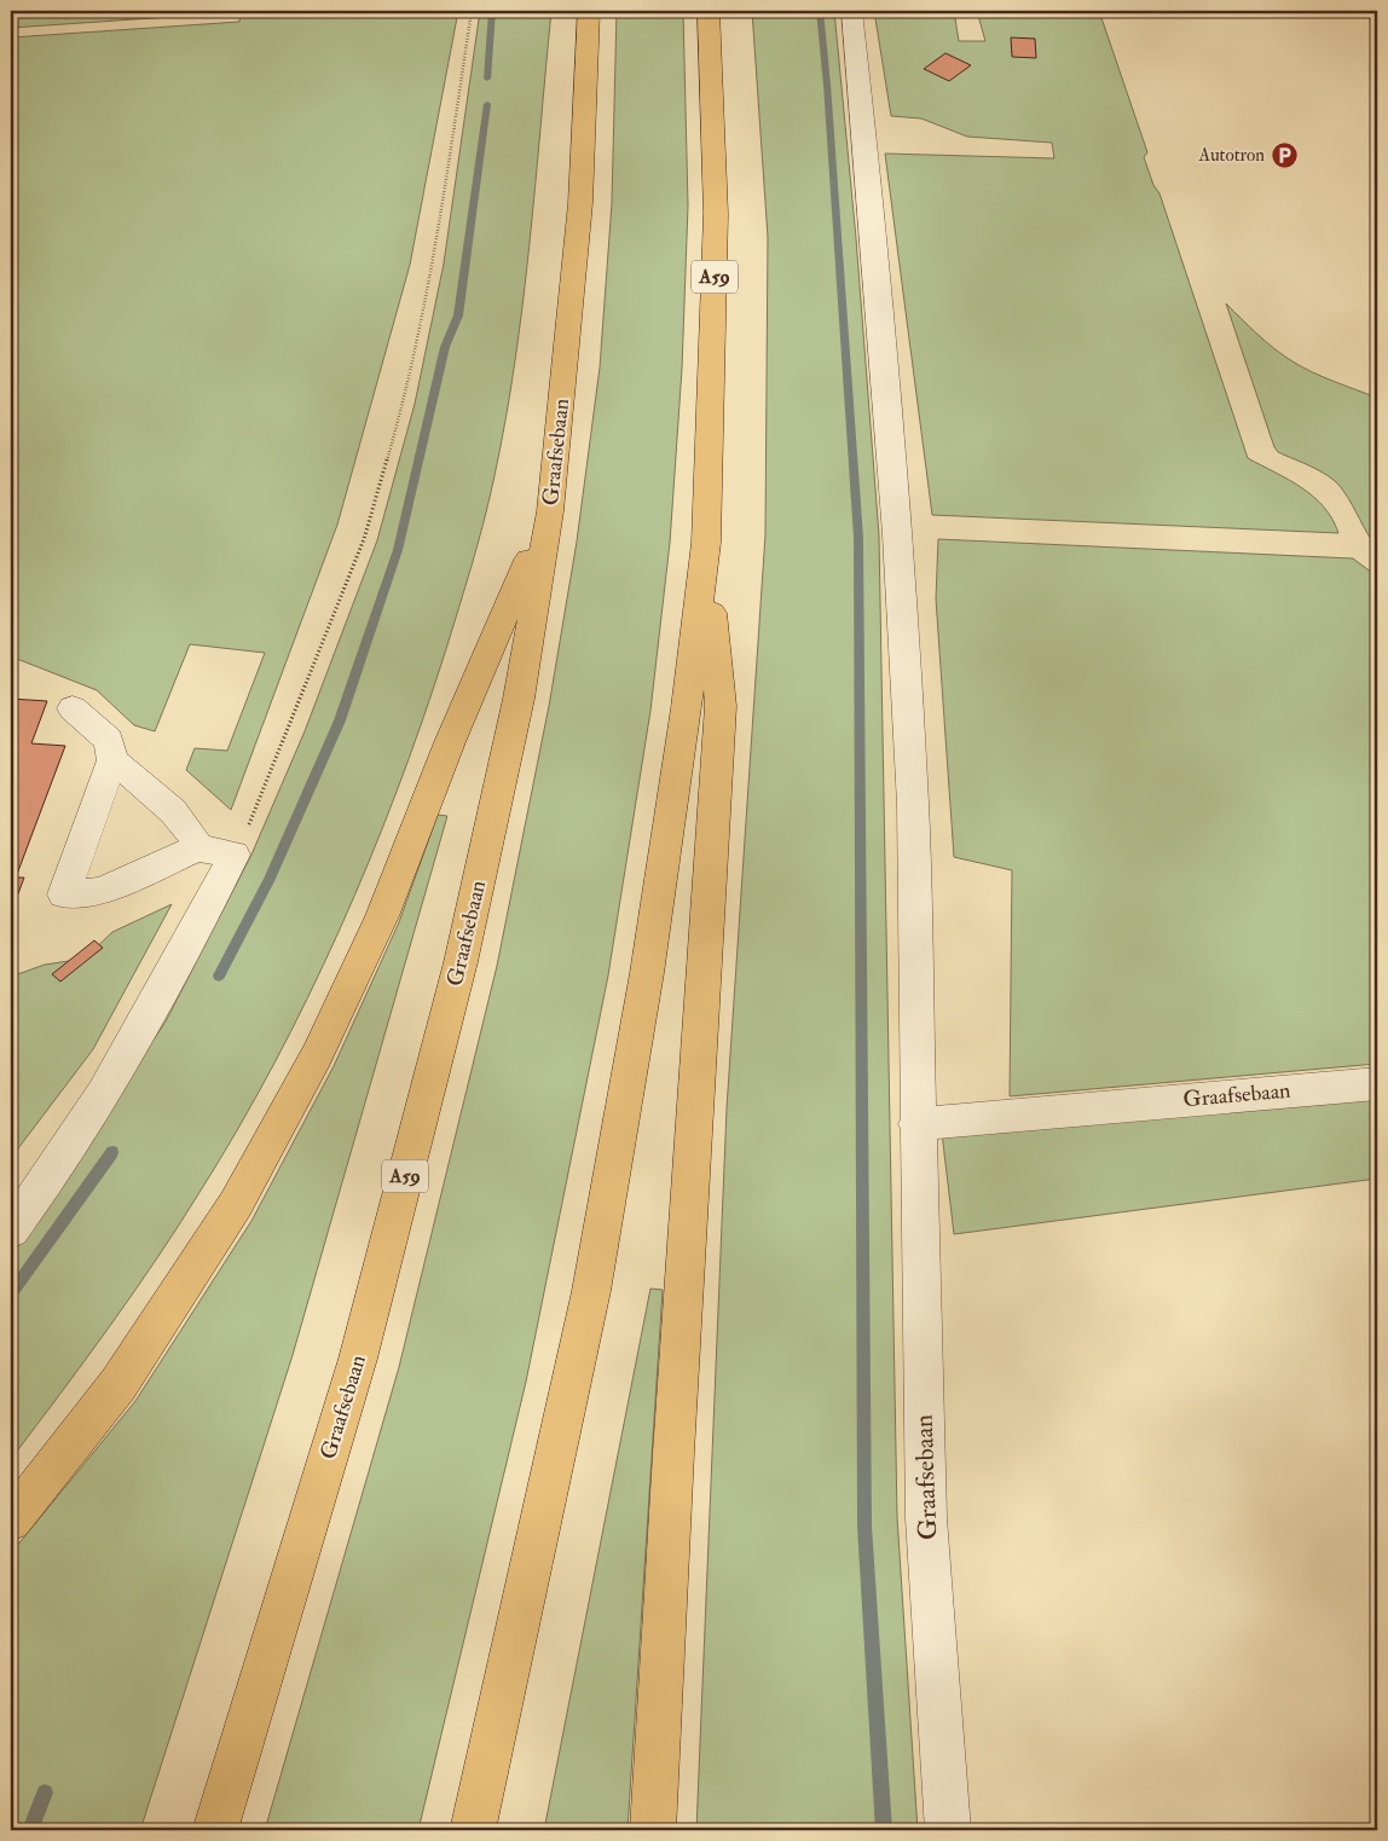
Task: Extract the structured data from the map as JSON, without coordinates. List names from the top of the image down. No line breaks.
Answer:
{"streets":{"highway":["A59","Graafsebaan"]},"crossings":[["A59","Graafsebaan"]],"places":{"parking":["Autotron"]}}
